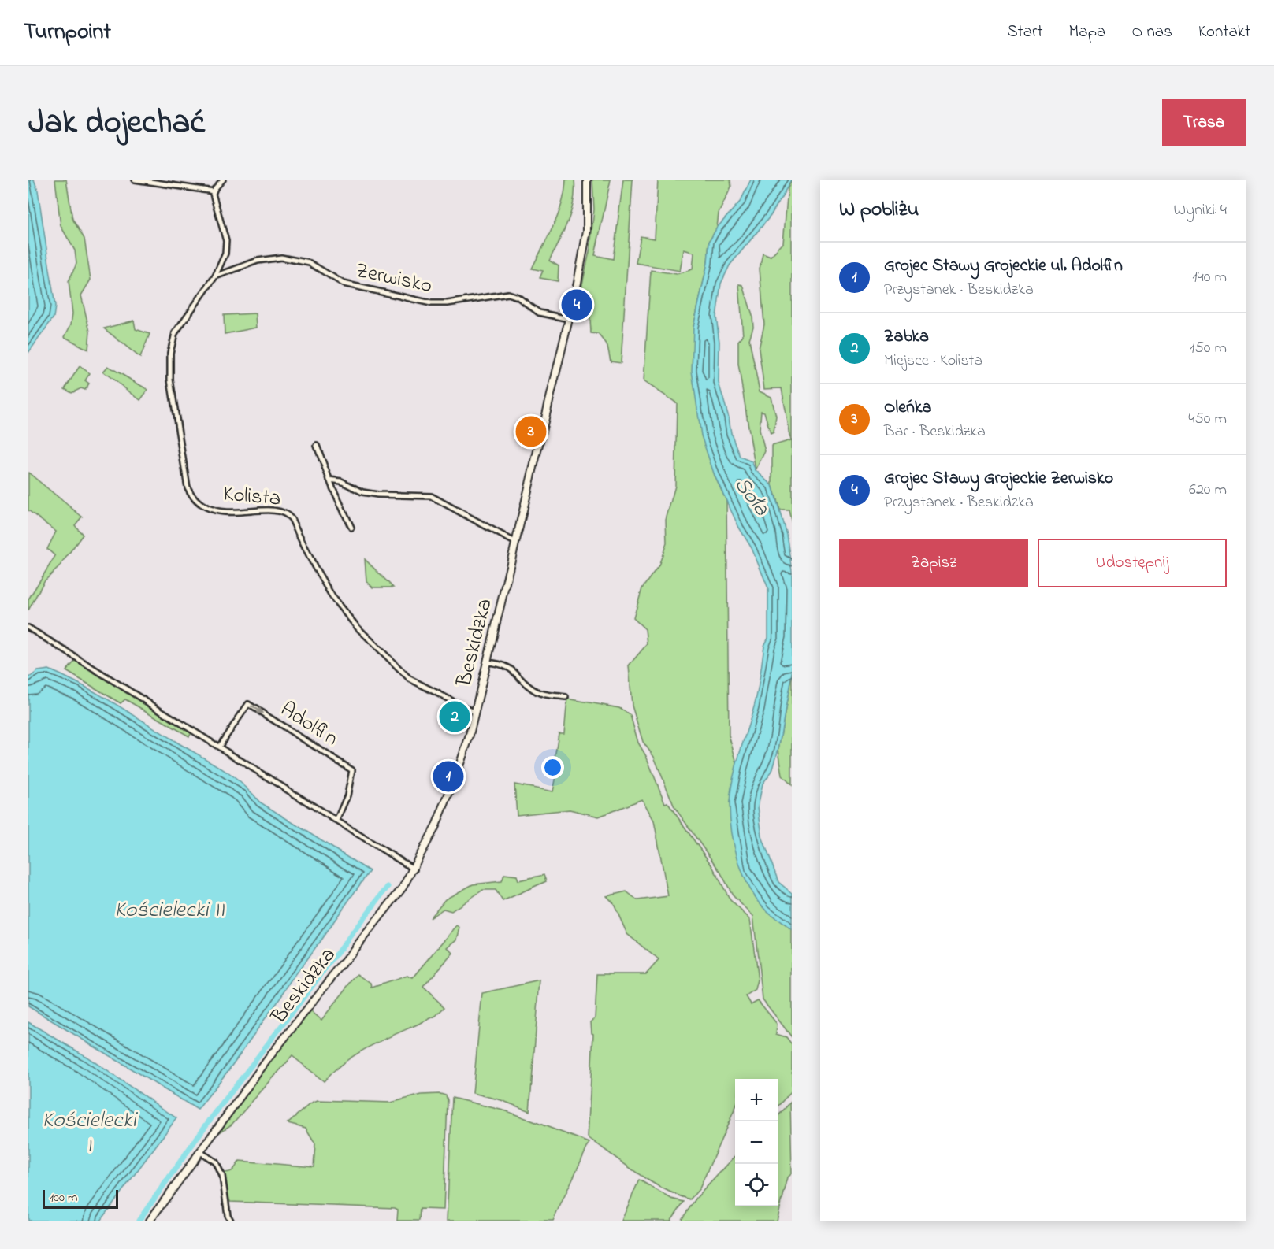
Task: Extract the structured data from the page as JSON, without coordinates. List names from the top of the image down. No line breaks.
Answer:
{"streets":{"main road":["Beskidzka"],"street":["Zerwisko","Kolista","Adolfin"]},"crossings":[["Zerwisko","Kolista"],["Zerwisko","Beskidzka"],["Kolista","Beskidzka"]],"water":["Soła","Kościelecki II","Kościelecki I"],"scale_bar":"100 m","page":{"header":"Turnpoint","nav":["Start","Mapa","O nas","Kontakt"],"title":"Jak dojechać","buttons":["Trasa",["Zapisz","Udostępnij"]],"heading":["W pobliżu","Wyniki: 4"],"list":[{"mark":"1","name":"Grojec Stawy Grojeckie ul. Adolfin","note":"Przystanek · Beskidzka","value":"140 m"},{"mark":"2","name":"Zabka","note":"Miejsce · Kolista","value":"150 m"},{"mark":"3","name":"Oleńka","note":"Bar · Beskidzka","value":"450 m"},{"mark":"4","name":"Grojec Stawy Grojeckie Zerwisko","note":"Przystanek · Beskidzka","value":"620 m"}],"pins":["4","3","2","1"],"map_buttons":["+","−"],"scale":"100 m"}}
